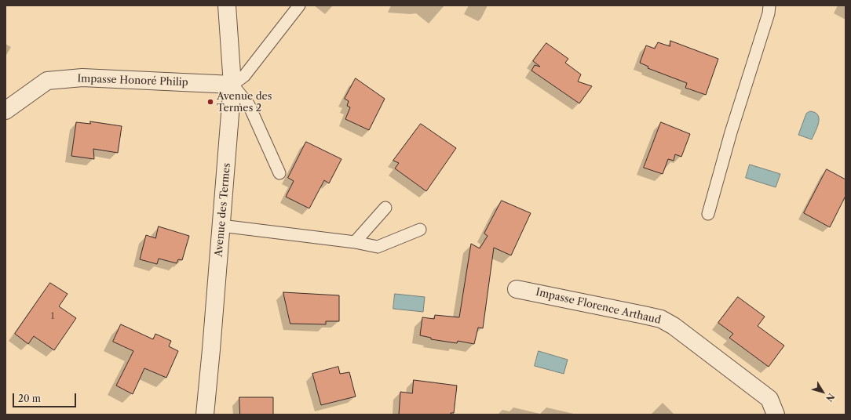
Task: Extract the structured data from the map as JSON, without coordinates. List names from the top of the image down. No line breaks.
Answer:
{"streets":{"street":["Impasse Honoré Philip","Avenue des Termes","Impasse Florence Arthaud"]},"crossings":[["Impasse Honoré Philip","Avenue des Termes"]],"places":["Avenue des Termes 2"],"house_numbers":["1"],"scale_bar":"20 m","north":"bottom right"}
